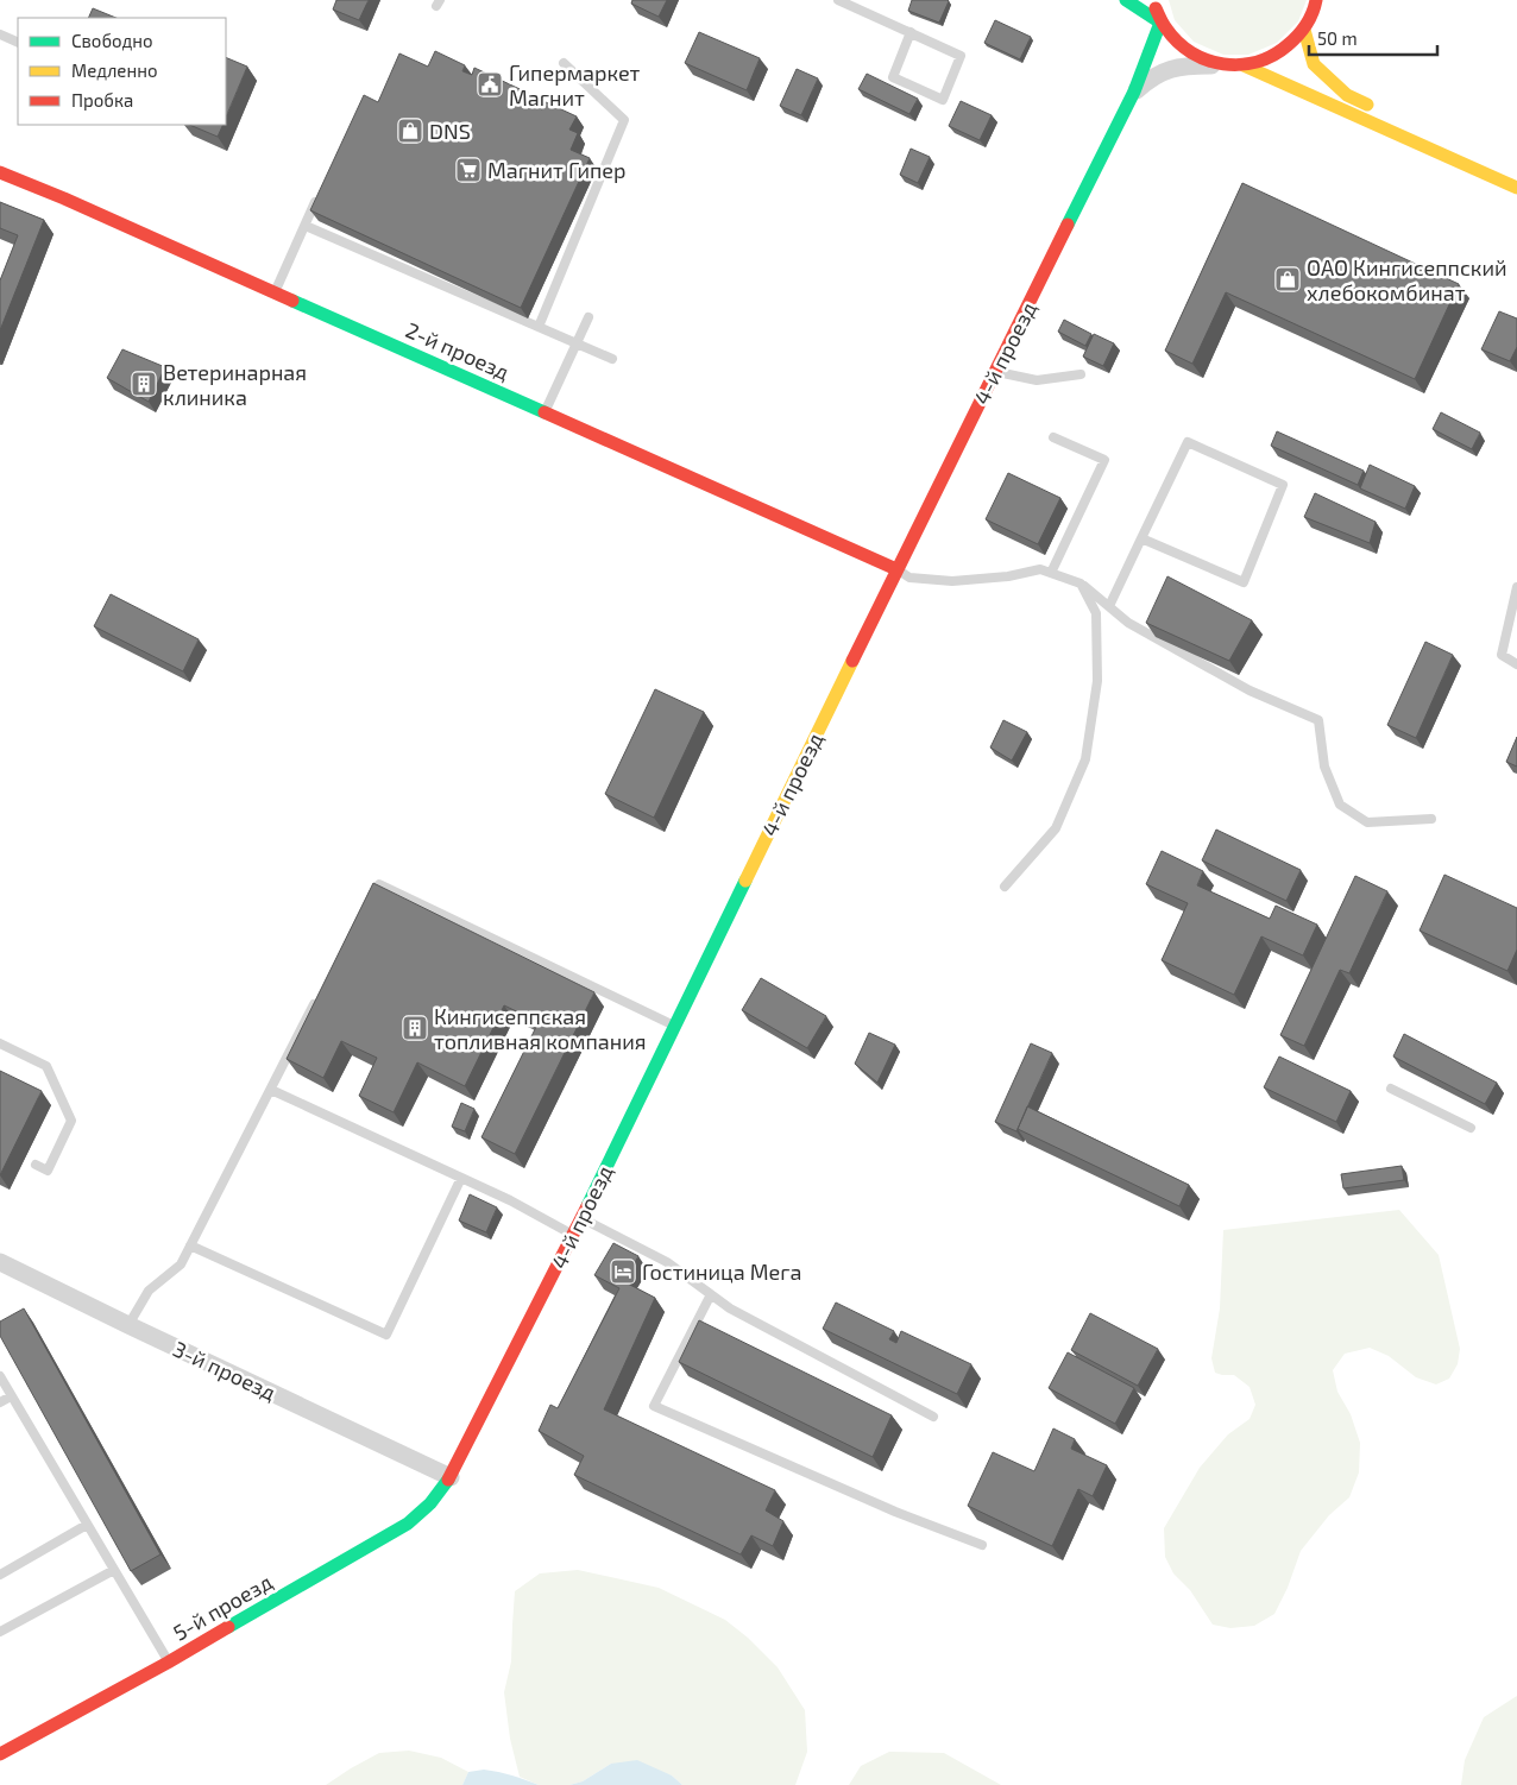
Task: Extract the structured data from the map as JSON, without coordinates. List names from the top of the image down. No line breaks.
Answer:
{"streets":{"street":["2-й проезд","4-й проезд","3-й проезд","5-й проезд"]},"crossings":[["2-й проезд","4-й проезд"],["4-й проезд","3-й проезд"],["4-й проезд","5-й проезд"],["3-й проезд","5-й проезд"]],"places":{"public building":["Гипермаркет Магнит"],"shop":["DNS","ОАО Кингисеппский хлебокомбинат"],"supermarket":["Магнит Гипер"],"building":["Ветеринарная клиника","Кингисеппская топливная компания"],"hotel":["Гостиница Мега"]},"legend":["Свободно","Медленно","Пробка"],"scale_bar":"50 m"}
